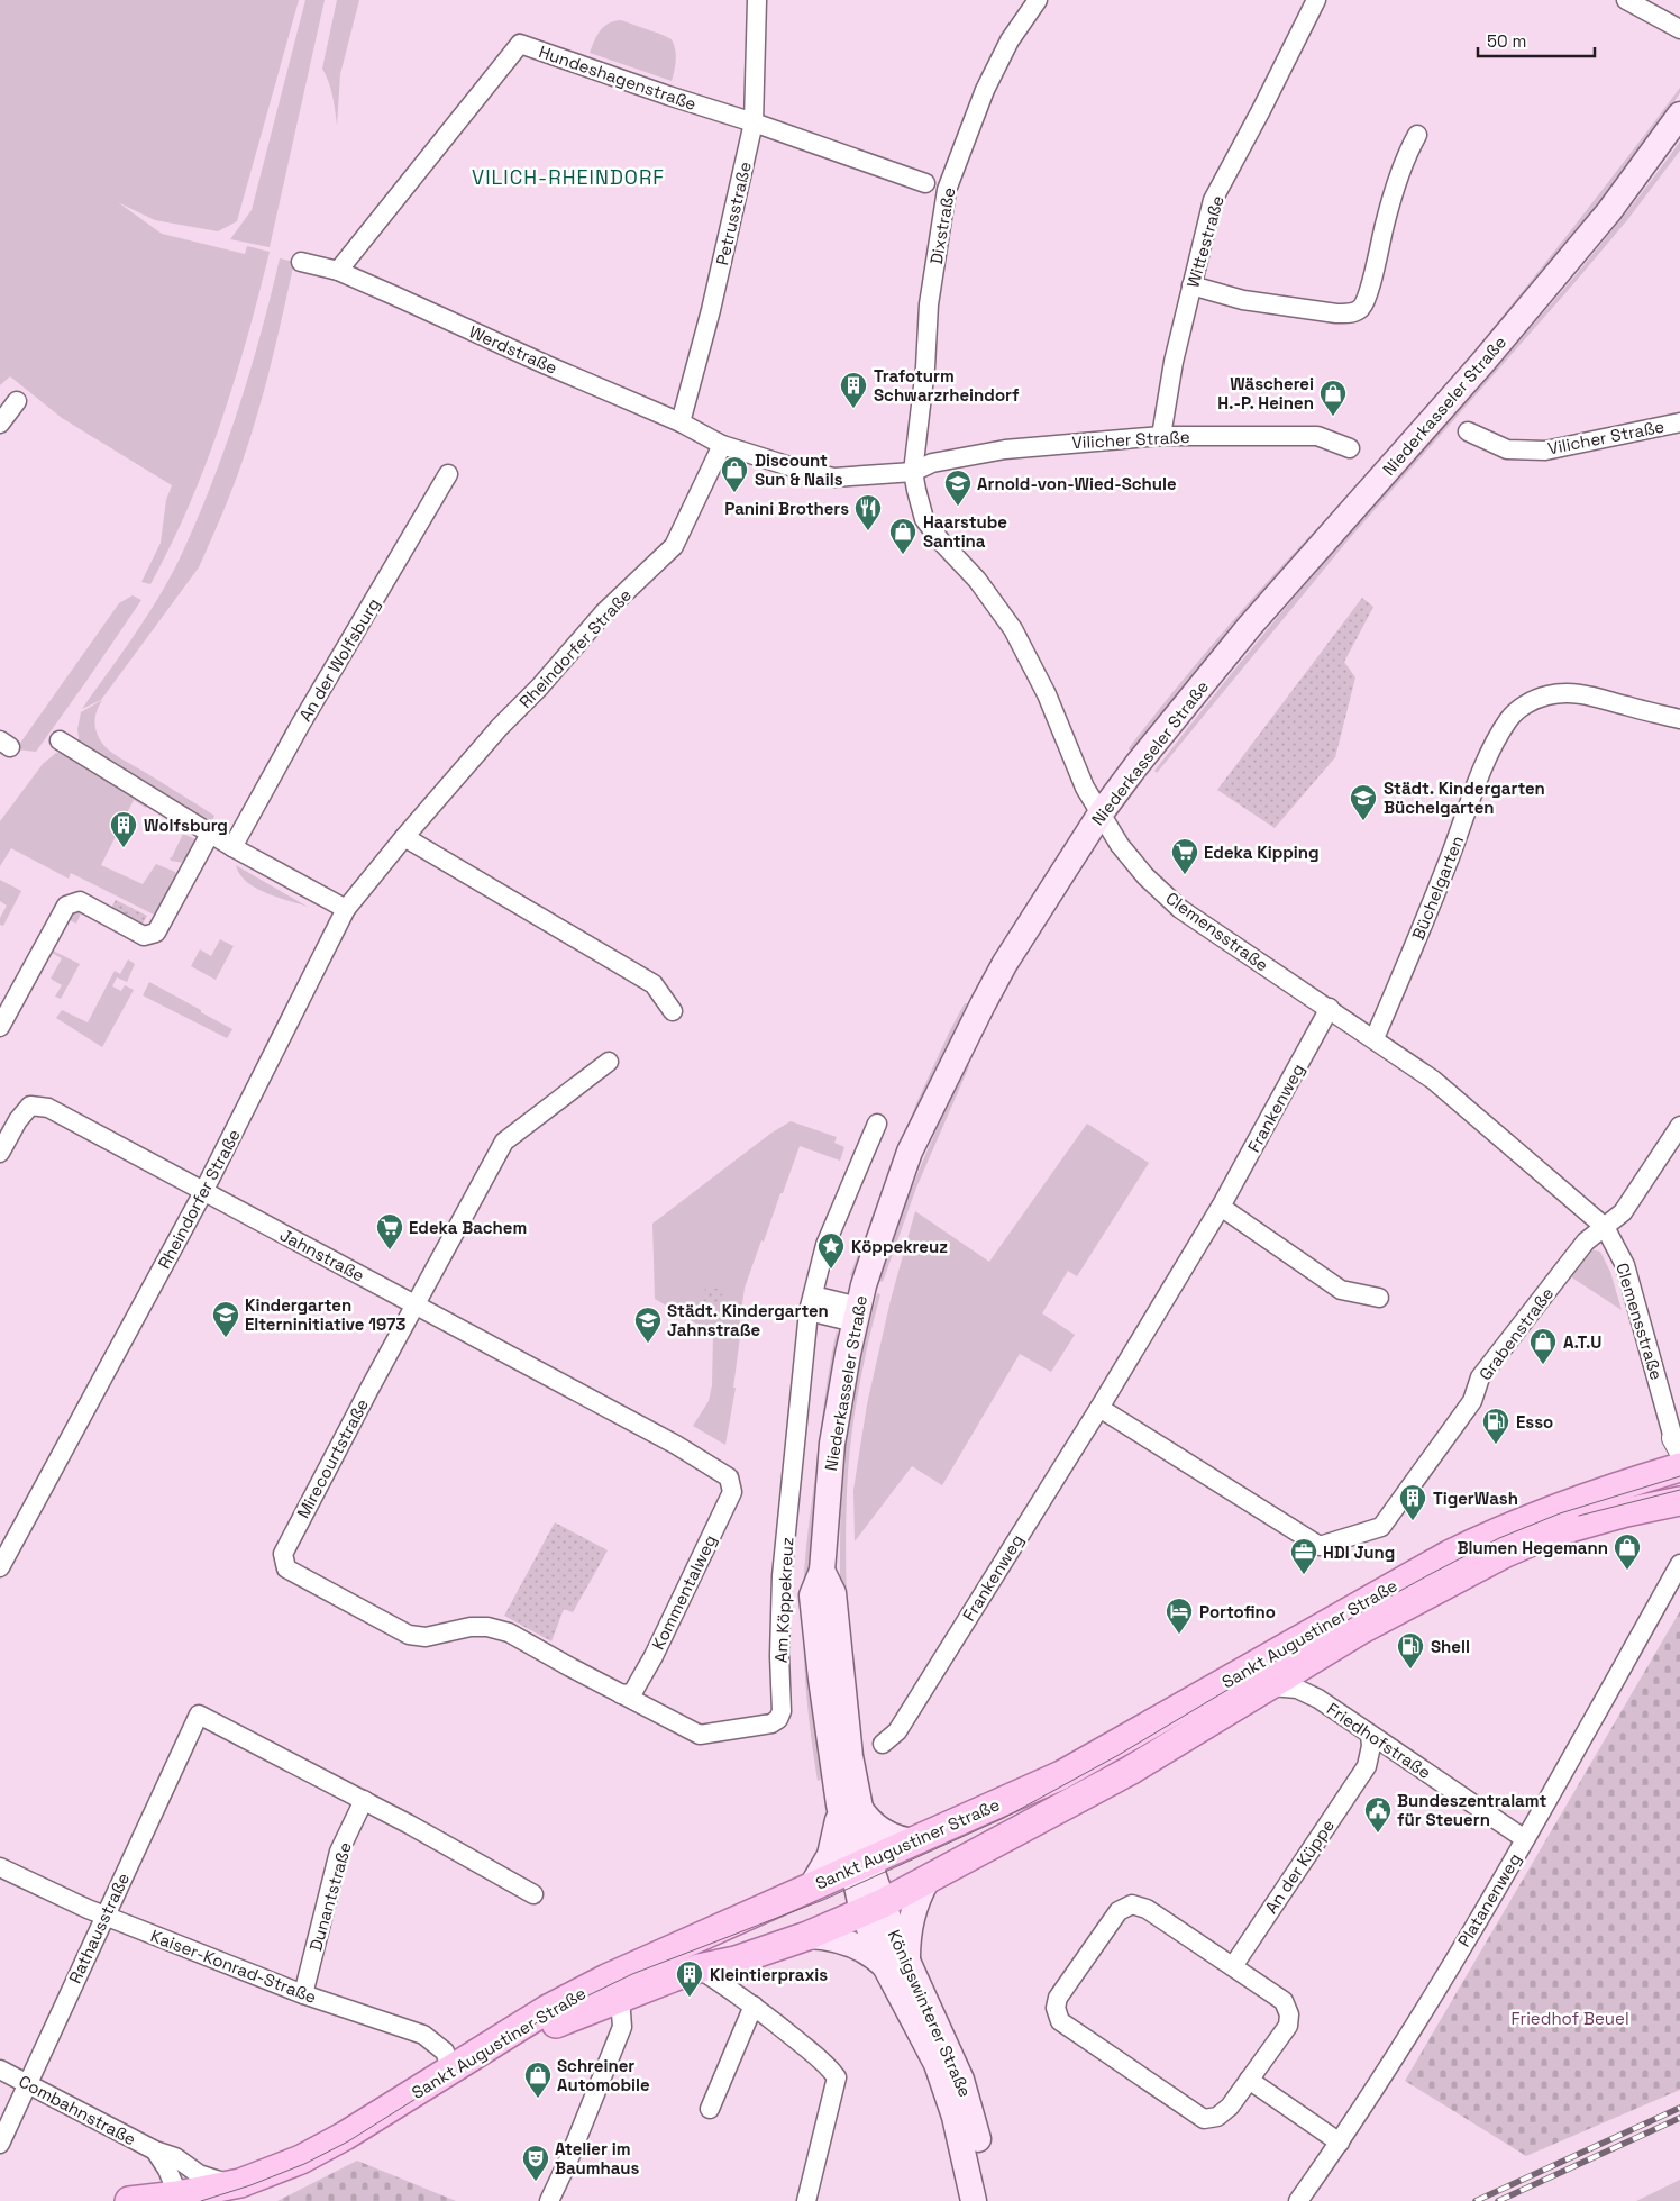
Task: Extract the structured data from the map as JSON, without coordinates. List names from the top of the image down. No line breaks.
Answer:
{"streets":{"main road":["Niederkasseler Straße","Sankt Augustiner Straße","Königswinterer Straße"],"street":["Hundeshagenstraße","Petrusstraße","Dixstraße","Wittestraße","Werdstraße","Vilicher Straße","Rheindorfer Straße","An der Wolfsburg","Büchelgarten","Clemensstraße","Frankenweg","Jahnstraße","Grabenstraße","Mirecourtstraße","Kommentalweg","Am Köppekreuz","Friedhofstraße","An der Küppe","Dunantstraße","Platanenweg","Rathausstraße","Kaiser-Konrad-Straße","Combahnstraße"]},"crossings":[["Hundeshagenstraße","Petrusstraße"],["Hundeshagenstraße","Werdstraße"],["Petrusstraße","Werdstraße"],["Dixstraße","Vilicher Straße"],["Dixstraße","Clemensstraße"],["Wittestraße","Vilicher Straße"],["Werdstraße","Rheindorfer Straße"],["Niederkasseler Straße","Clemensstraße"],["Niederkasseler Straße","Sankt Augustiner Straße"],["Niederkasseler Straße","Königswinterer Straße"],["Vilicher Straße","Clemensstraße"],["Rheindorfer Straße","Jahnstraße"],["Büchelgarten","Clemensstraße"],["Clemensstraße","Frankenweg"],["Clemensstraße","Grabenstraße"],["Frankenweg","Grabenstraße"],["Jahnstraße","Mirecourtstraße"],["Jahnstraße","Kommentalweg"],["Mirecourtstraße","Kommentalweg"],["Mirecourtstraße","Am Köppekreuz"],["Kommentalweg","Am Köppekreuz"],["Sankt Augustiner Straße","Friedhofstraße"],["Sankt Augustiner Straße","Kaiser-Konrad-Straße"],["Sankt Augustiner Straße","Königswinterer Straße"],["Sankt Augustiner Straße","Combahnstraße"],["Friedhofstraße","An der Küppe"],["Friedhofstraße","Platanenweg"],["Dunantstraße","Rathausstraße"],["Dunantstraße","Kaiser-Konrad-Straße"],["Rathausstraße","Kaiser-Konrad-Straße"],["Rathausstraße","Combahnstraße"]],"districts":["VILICH-RHEINDORF"],"parks":["Friedhof Beuel"],"places":{"building":["Trafoturm Schwarzrheindorf","Wolfsburg","TigerWash","Kleintierpraxis"],"shop":["Wäscherei H.-P. Heinen","Discount Sun & Nails","Haarstube Santina","A.T.U","Blumen Hegemann","Schreiner Automobile"],"school or university":["Arnold-von-Wied-Schule","Städt. Kindergarten Büchelgarten","Kindergarten Elterninitiative 1973","Städt. Kindergarten Jahnstraße"],"restaurant":["Panini Brothers"],"supermarket":["Edeka Kipping","Edeka Bachem"],"place":["Köppekreuz"],"fuel station":["Esso","Shell"],"office":["HDI Jung"],"hotel":["Portofino"],"public building":["Bundeszentralamt für Steuern"],"theatre":["Atelier im Baumhaus"]},"scale_bar":"50 m"}
